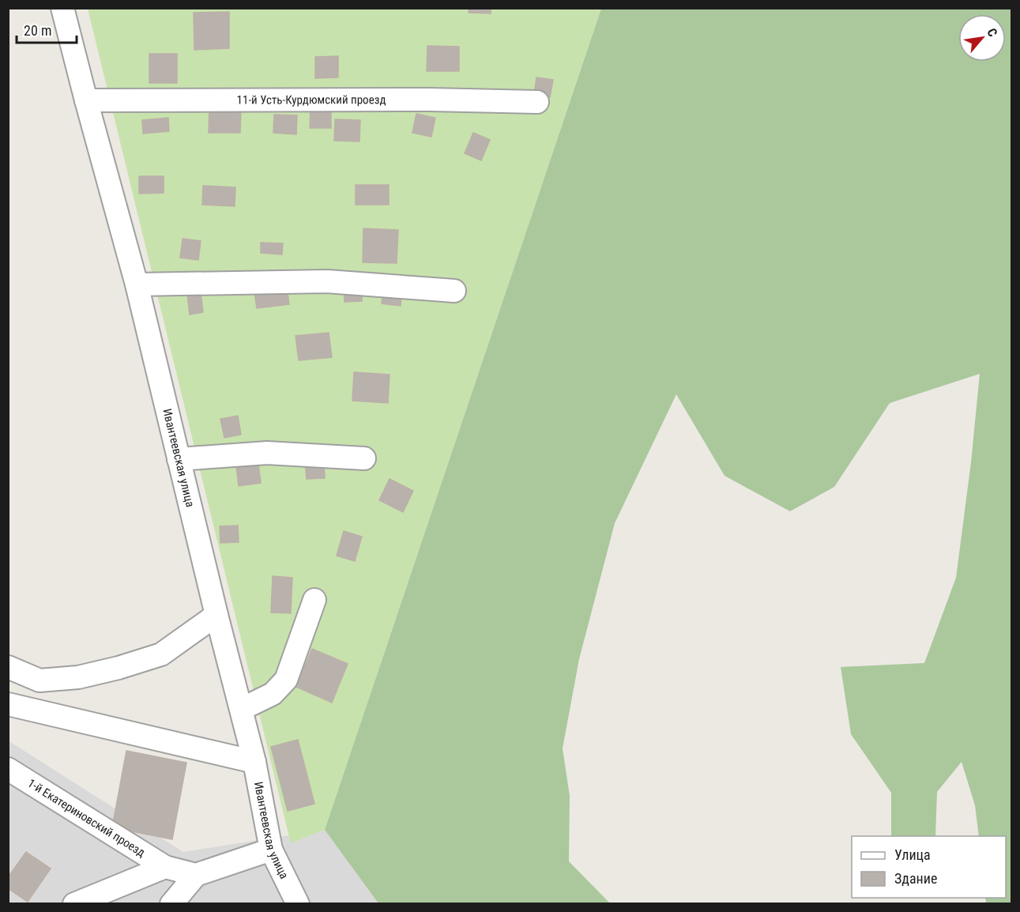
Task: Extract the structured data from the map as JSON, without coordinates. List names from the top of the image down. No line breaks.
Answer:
{"streets":{"street":["11-й Усть-Курдюмский проезд","Ивантеевская улица","1-й Екатериновский проезд"]},"crossings":[["11-й Усть-Курдюмский проезд","Ивантеевская улица"]],"legend":["Улица","Здание"],"scale_bar":"20 m","north":"top right"}
